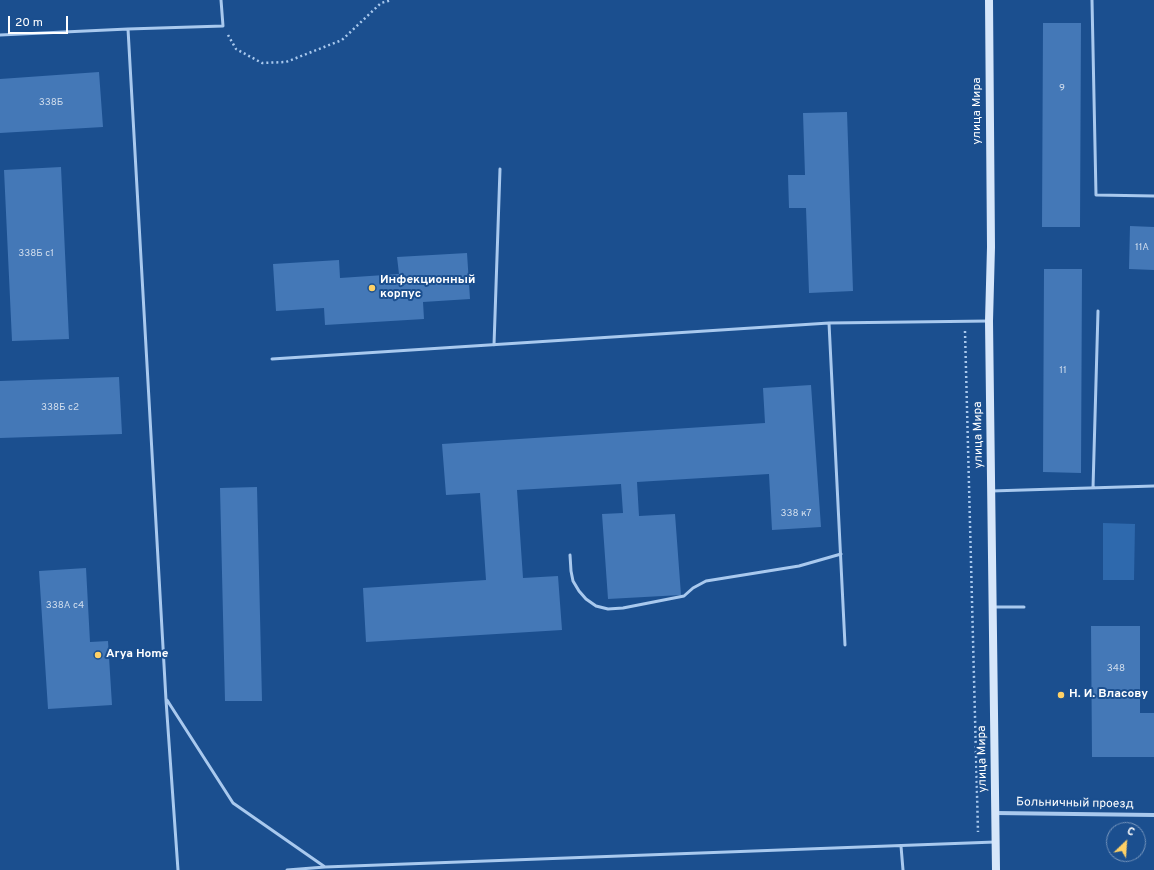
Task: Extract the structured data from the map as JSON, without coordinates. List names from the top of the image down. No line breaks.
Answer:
{"streets":{"street":["улица Мира","Больничный проезд"]},"crossings":[["улица Мира","Больничный проезд"]],"places":["Инфекционный корпус","Arya Home","Н. И. Власову"],"house_numbers":["9","338Б","11А","338Б с1","11","338Б с2","338 к7","338А с4","348"],"scale_bar":"20 m","north":"top right"}
